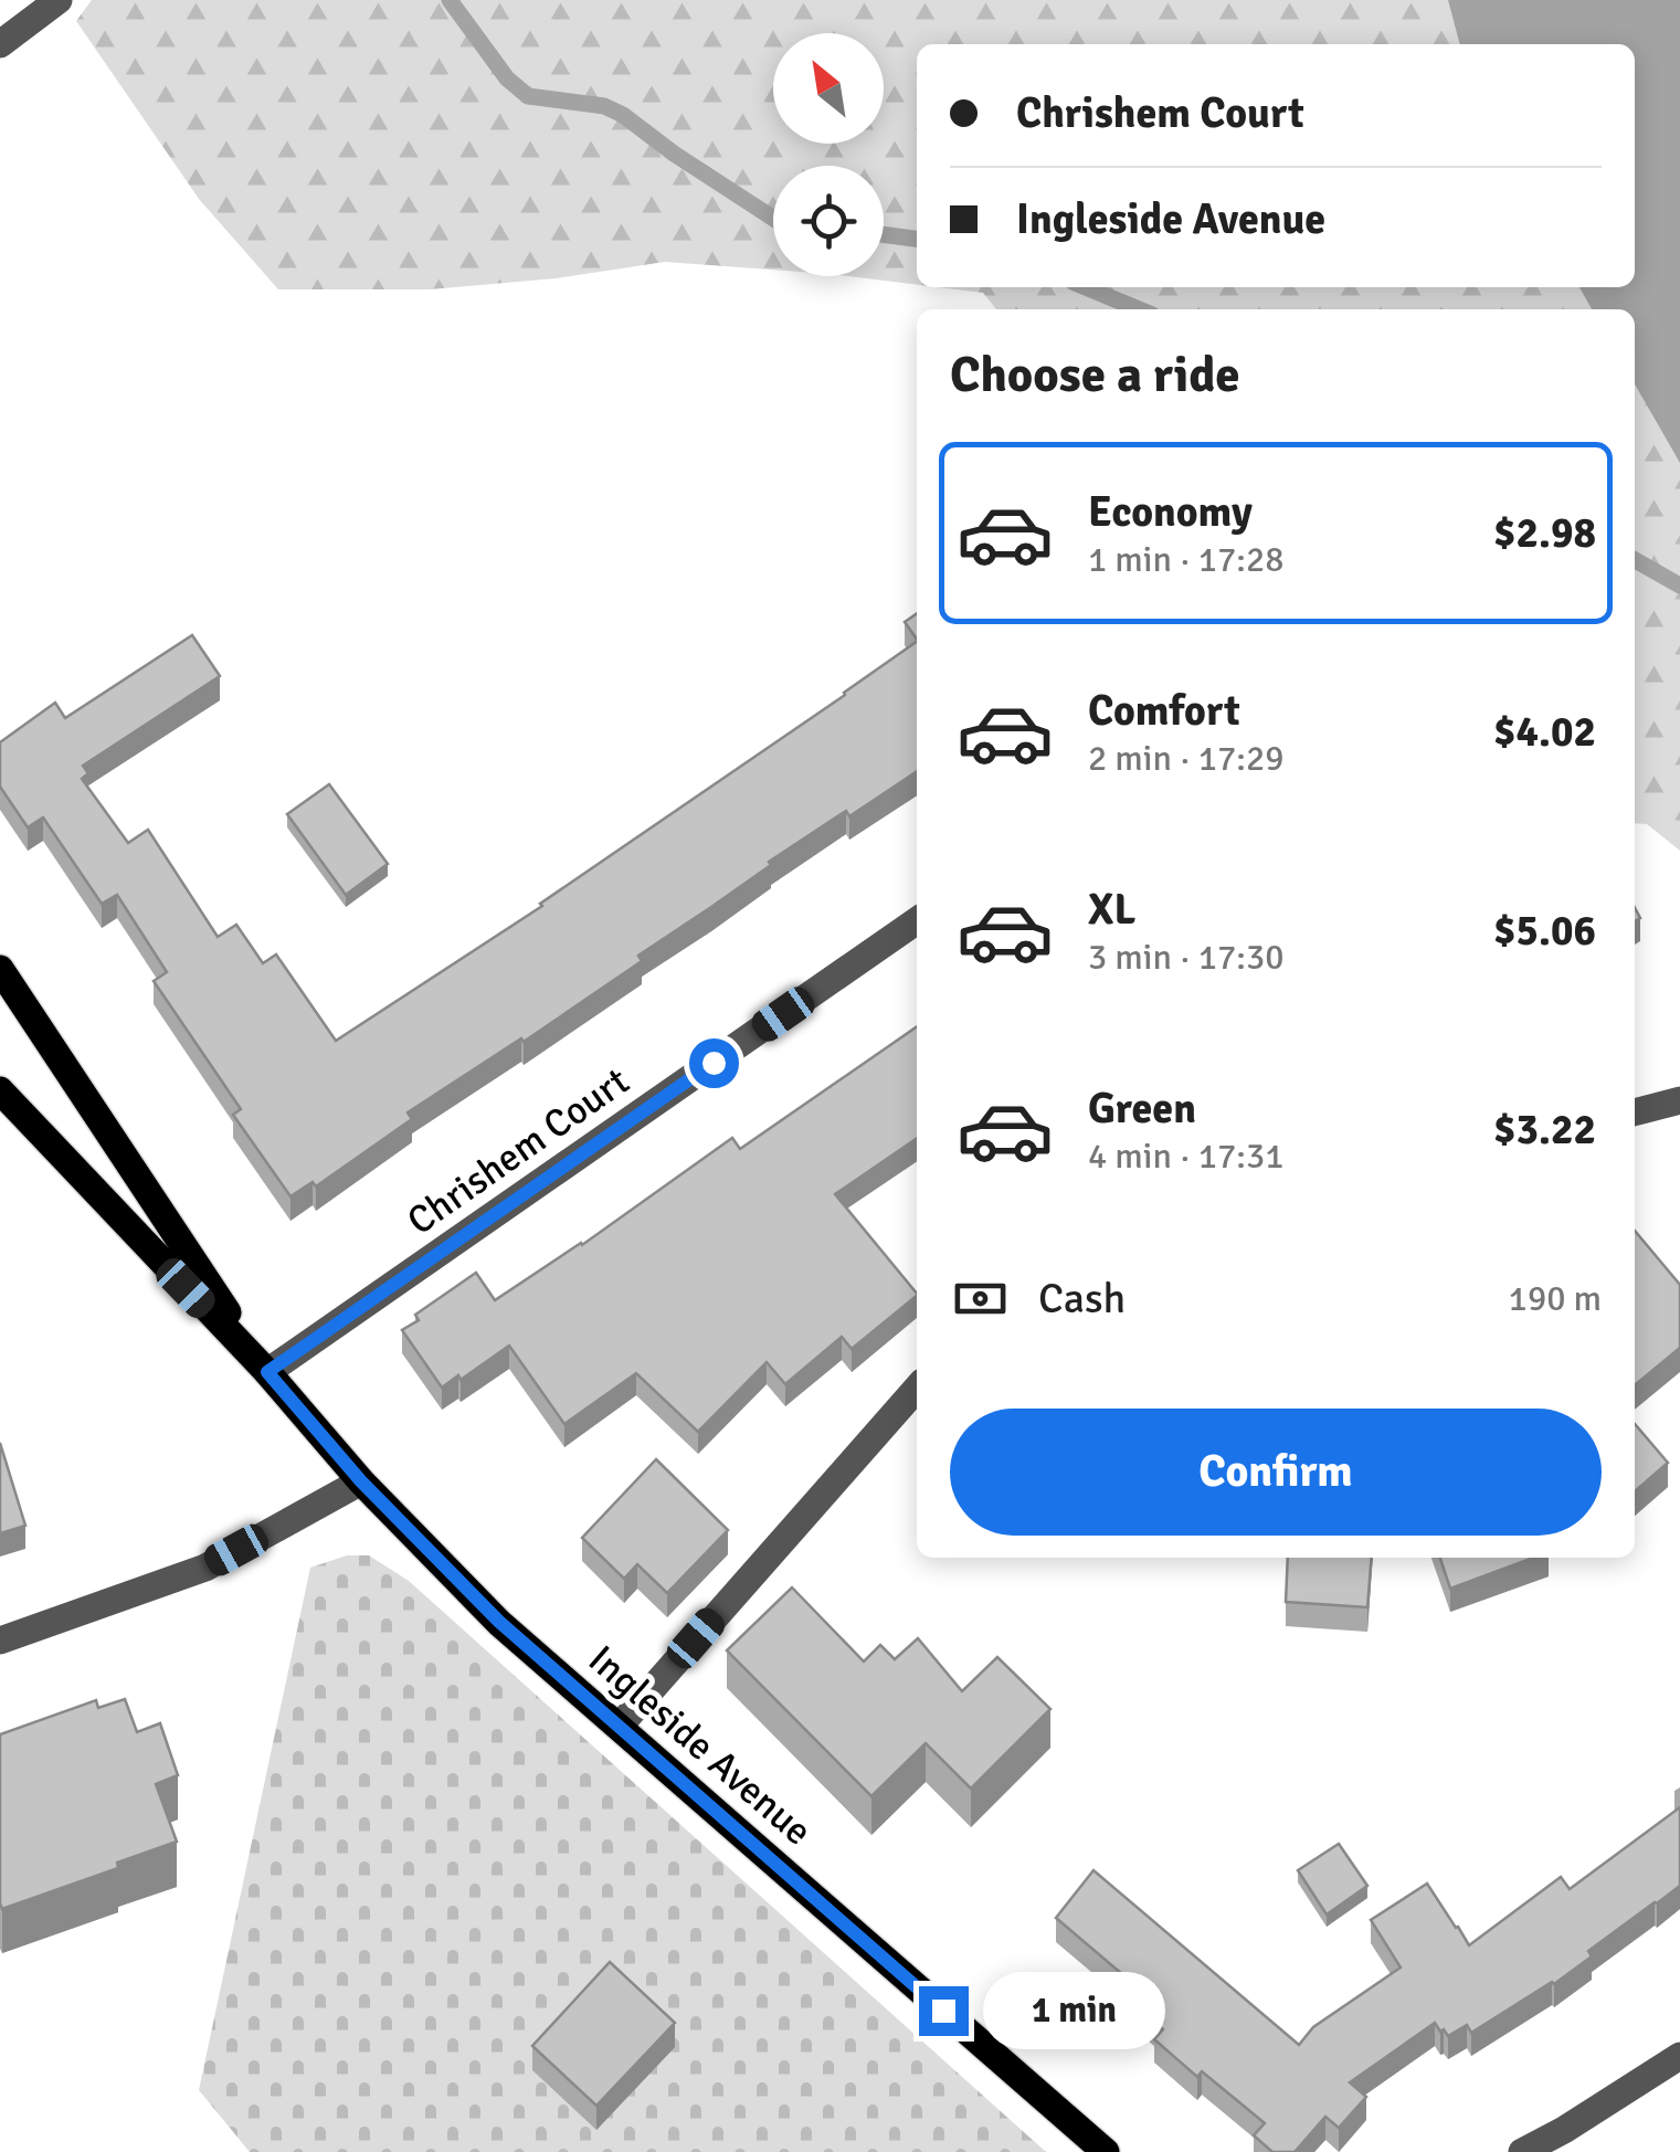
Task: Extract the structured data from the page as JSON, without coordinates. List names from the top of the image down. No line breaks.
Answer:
{"streets":{"main road":["Ingleside Avenue"],"street":["Chrishem Court"]},"crossings":[["Chrishem Court","Ingleside Avenue"]],"north":"top left","page":{"banner":["Chrishem Court","Ingleside Avenue"],"heading":"Choose a ride","list":[{"name":"Economy","note":"1 min · 17:28","value":"$2.98"},{"name":"Comfort","note":"2 min · 17:29","value":"$4.02"},{"name":"XL","note":"3 min · 17:30","value":"$5.06"},{"name":"Green","note":"4 min · 17:31","value":"$3.22"}],"pay":["Cash","190 m"],"buttons":"Confirm","bubble":"1 min"}}
